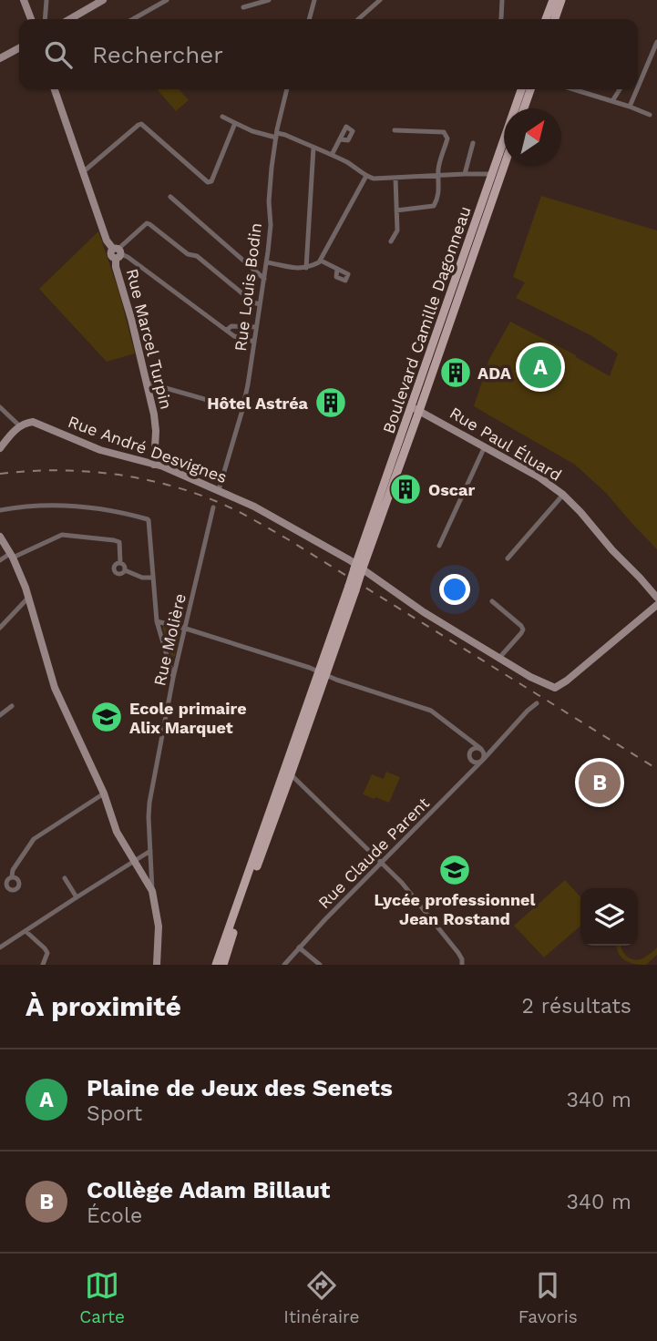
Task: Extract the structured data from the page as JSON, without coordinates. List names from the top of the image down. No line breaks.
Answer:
{"streets":{"main road":["Boulevard Camille Dagonneau"],"street":["Rue Louis Bodin","Rue Marcel Turpin","Rue Paul Éluard","Rue André Desvignes","Rue Molière","Rue Claude Parent"]},"crossings":[["Rue Louis Bodin","Rue André Desvignes"],["Boulevard Camille Dagonneau","Rue Paul Éluard"],["Boulevard Camille Dagonneau","Rue André Desvignes"],["Rue Marcel Turpin","Rue André Desvignes"],["Rue Paul Éluard","Rue André Desvignes"]],"places":{"building":["ADA","Hôtel Astréa","Oscar"],"school or university":["Ecole primaire Alix Marquet","Lycée professionnel Jean Rostand"]},"north":"top right","page":{"search":"Rechercher","pins":["A","B"],"heading":["À proximité","2 résultats"],"list":[{"mark":"A","name":"Plaine de Jeux des Senets","note":"Sport","value":"340 m"},{"mark":"B","name":"Collège Adam Billaut","note":"École","value":"340 m"}],"nav":["Carte","Itinéraire","Favoris"]}}
